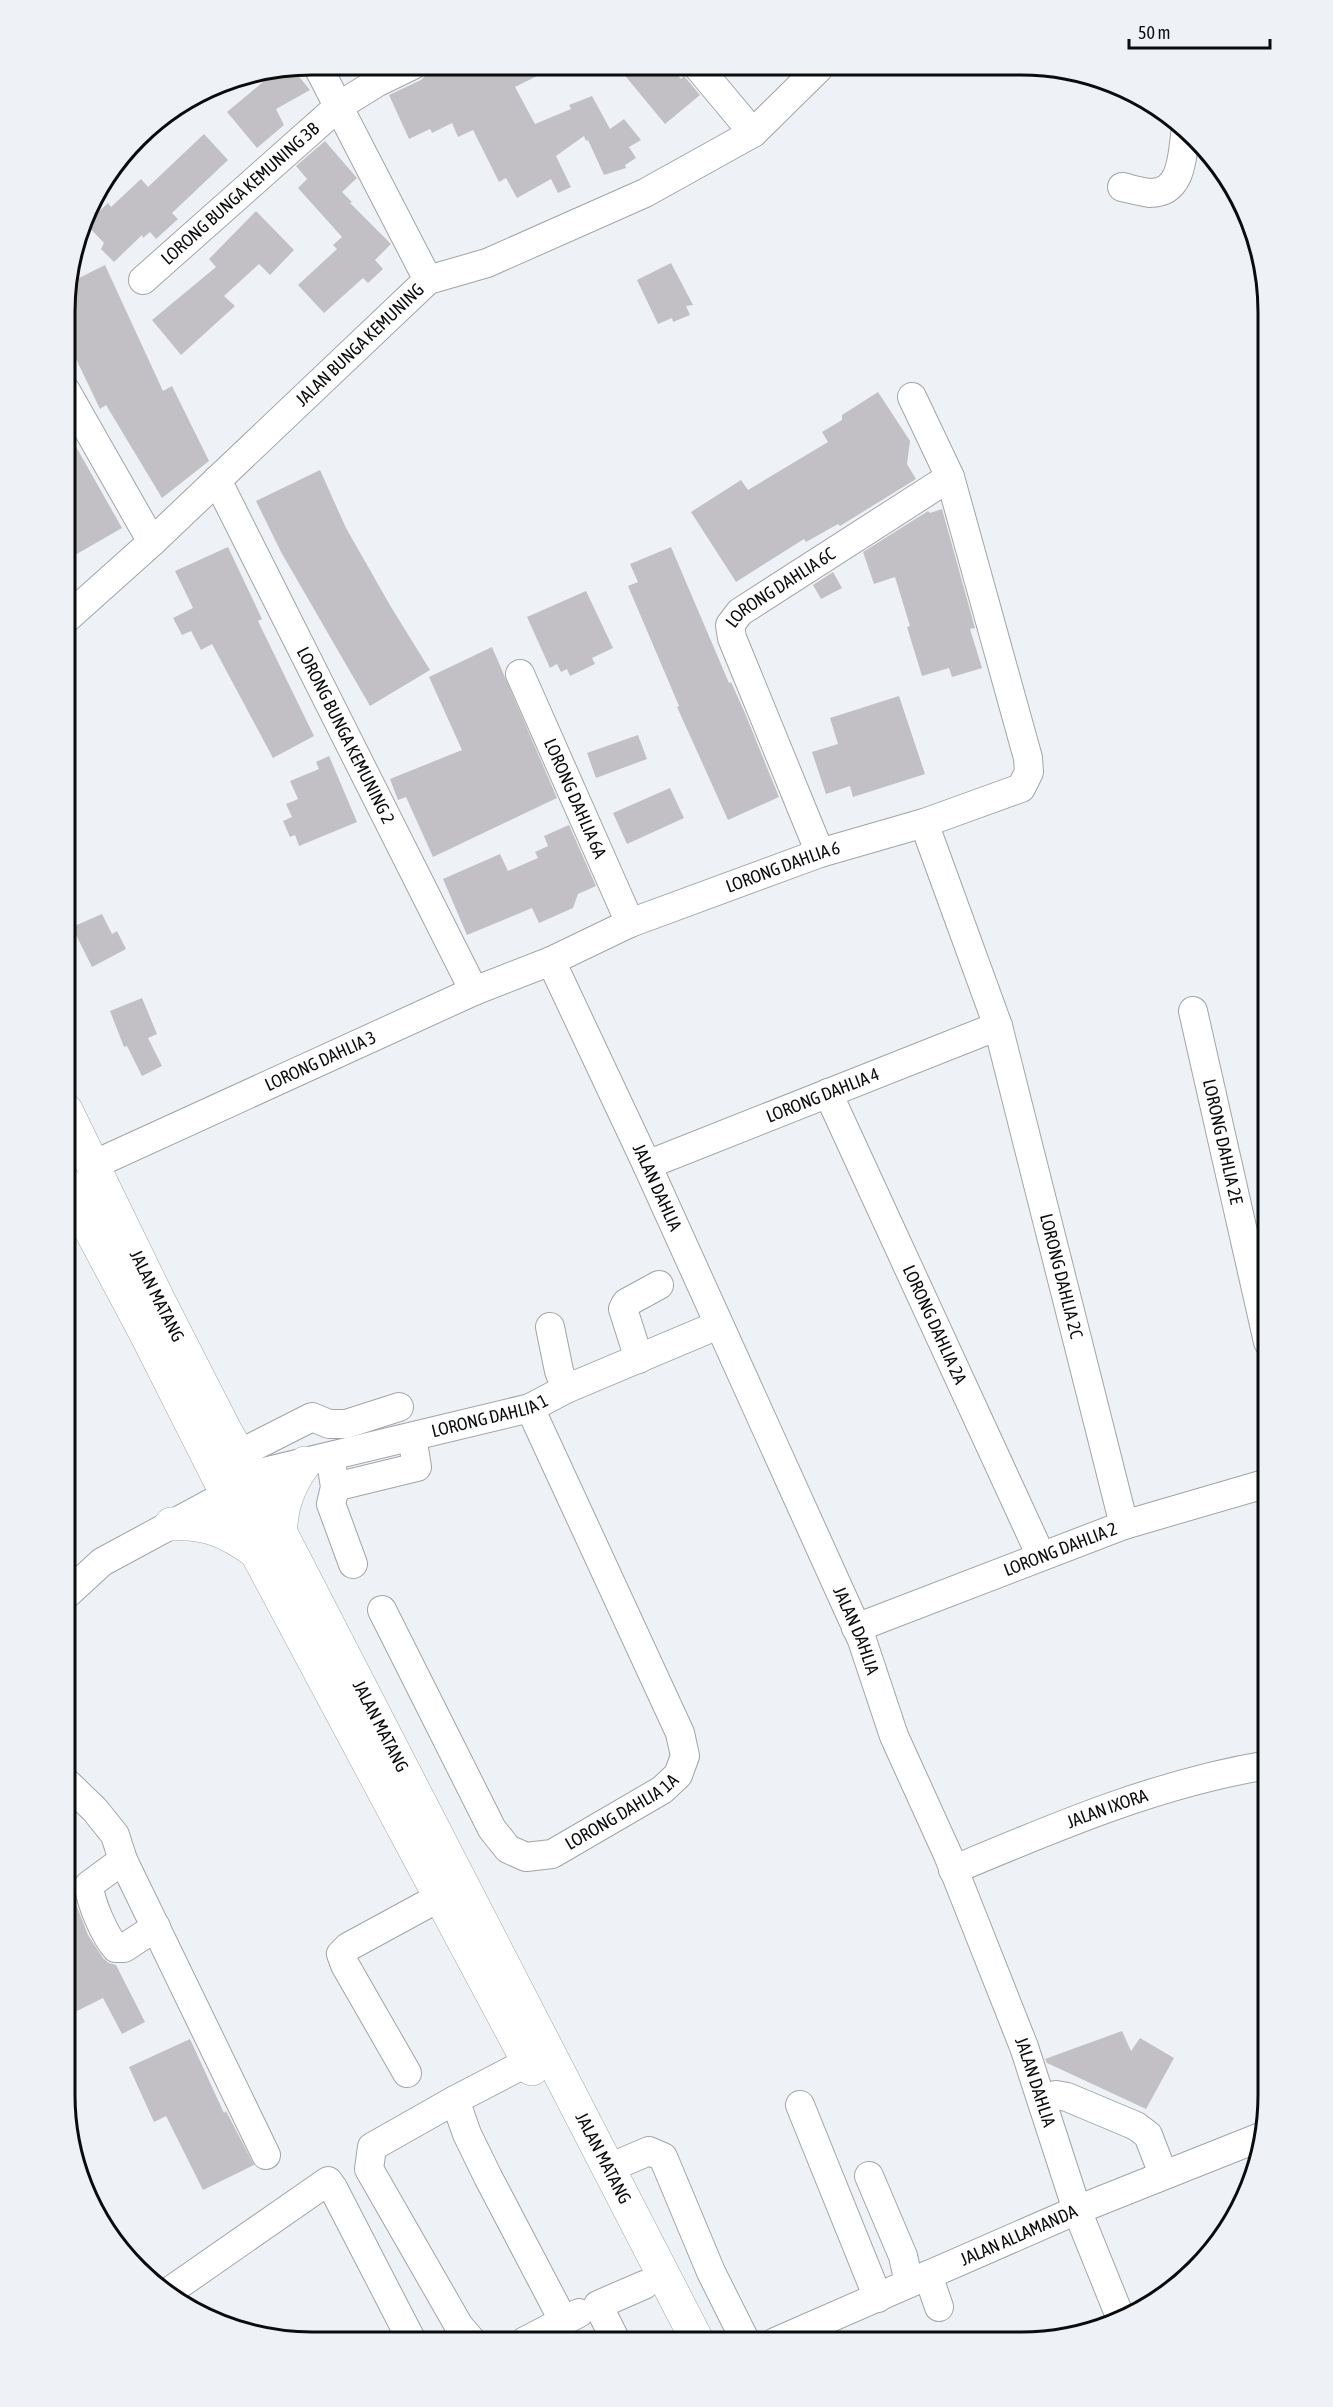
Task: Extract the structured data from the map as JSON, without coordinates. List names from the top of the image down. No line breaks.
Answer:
{"streets":{"main road":["JALAN MATANG"],"street":["LORONG BUNGA KEMUNING 3B","JALAN BUNGA KEMUNING","LORONG DAHLIA 6C","LORONG BUNGA KEMUNING 2","LORONG DAHLIA 6A","LORONG DAHLIA 6","LORONG DAHLIA 3","LORONG DAHLIA 4","LORONG DAHLIA 2E","JALAN DAHLIA","LORONG DAHLIA 2C","LORONG DAHLIA 2A","LORONG DAHLIA 1","LORONG DAHLIA 2","JALAN IXORA","LORONG DAHLIA 1A","JALAN ALLAMANDA"]},"crossings":[["JALAN BUNGA KEMUNING","LORONG BUNGA KEMUNING 2"],["LORONG DAHLIA 6C","LORONG DAHLIA 6"],["LORONG BUNGA KEMUNING 2","LORONG DAHLIA 3"],["LORONG DAHLIA 6A","LORONG DAHLIA 6"],["LORONG DAHLIA 6","LORONG DAHLIA 3"],["LORONG DAHLIA 6","JALAN DAHLIA"],["LORONG DAHLIA 6","LORONG DAHLIA 2C"],["LORONG DAHLIA 3","JALAN DAHLIA"],["LORONG DAHLIA 3","JALAN MATANG"],["LORONG DAHLIA 4","JALAN DAHLIA"],["LORONG DAHLIA 4","LORONG DAHLIA 2C"],["LORONG DAHLIA 4","LORONG DAHLIA 2A"],["JALAN DAHLIA","LORONG DAHLIA 1"],["JALAN DAHLIA","LORONG DAHLIA 2"],["JALAN DAHLIA","JALAN IXORA"],["JALAN DAHLIA","JALAN ALLAMANDA"],["LORONG DAHLIA 2C","LORONG DAHLIA 2"],["JALAN MATANG","LORONG DAHLIA 1"],["LORONG DAHLIA 2A","LORONG DAHLIA 2"],["LORONG DAHLIA 1","LORONG DAHLIA 1A"]],"scale_bar":"50 m"}
